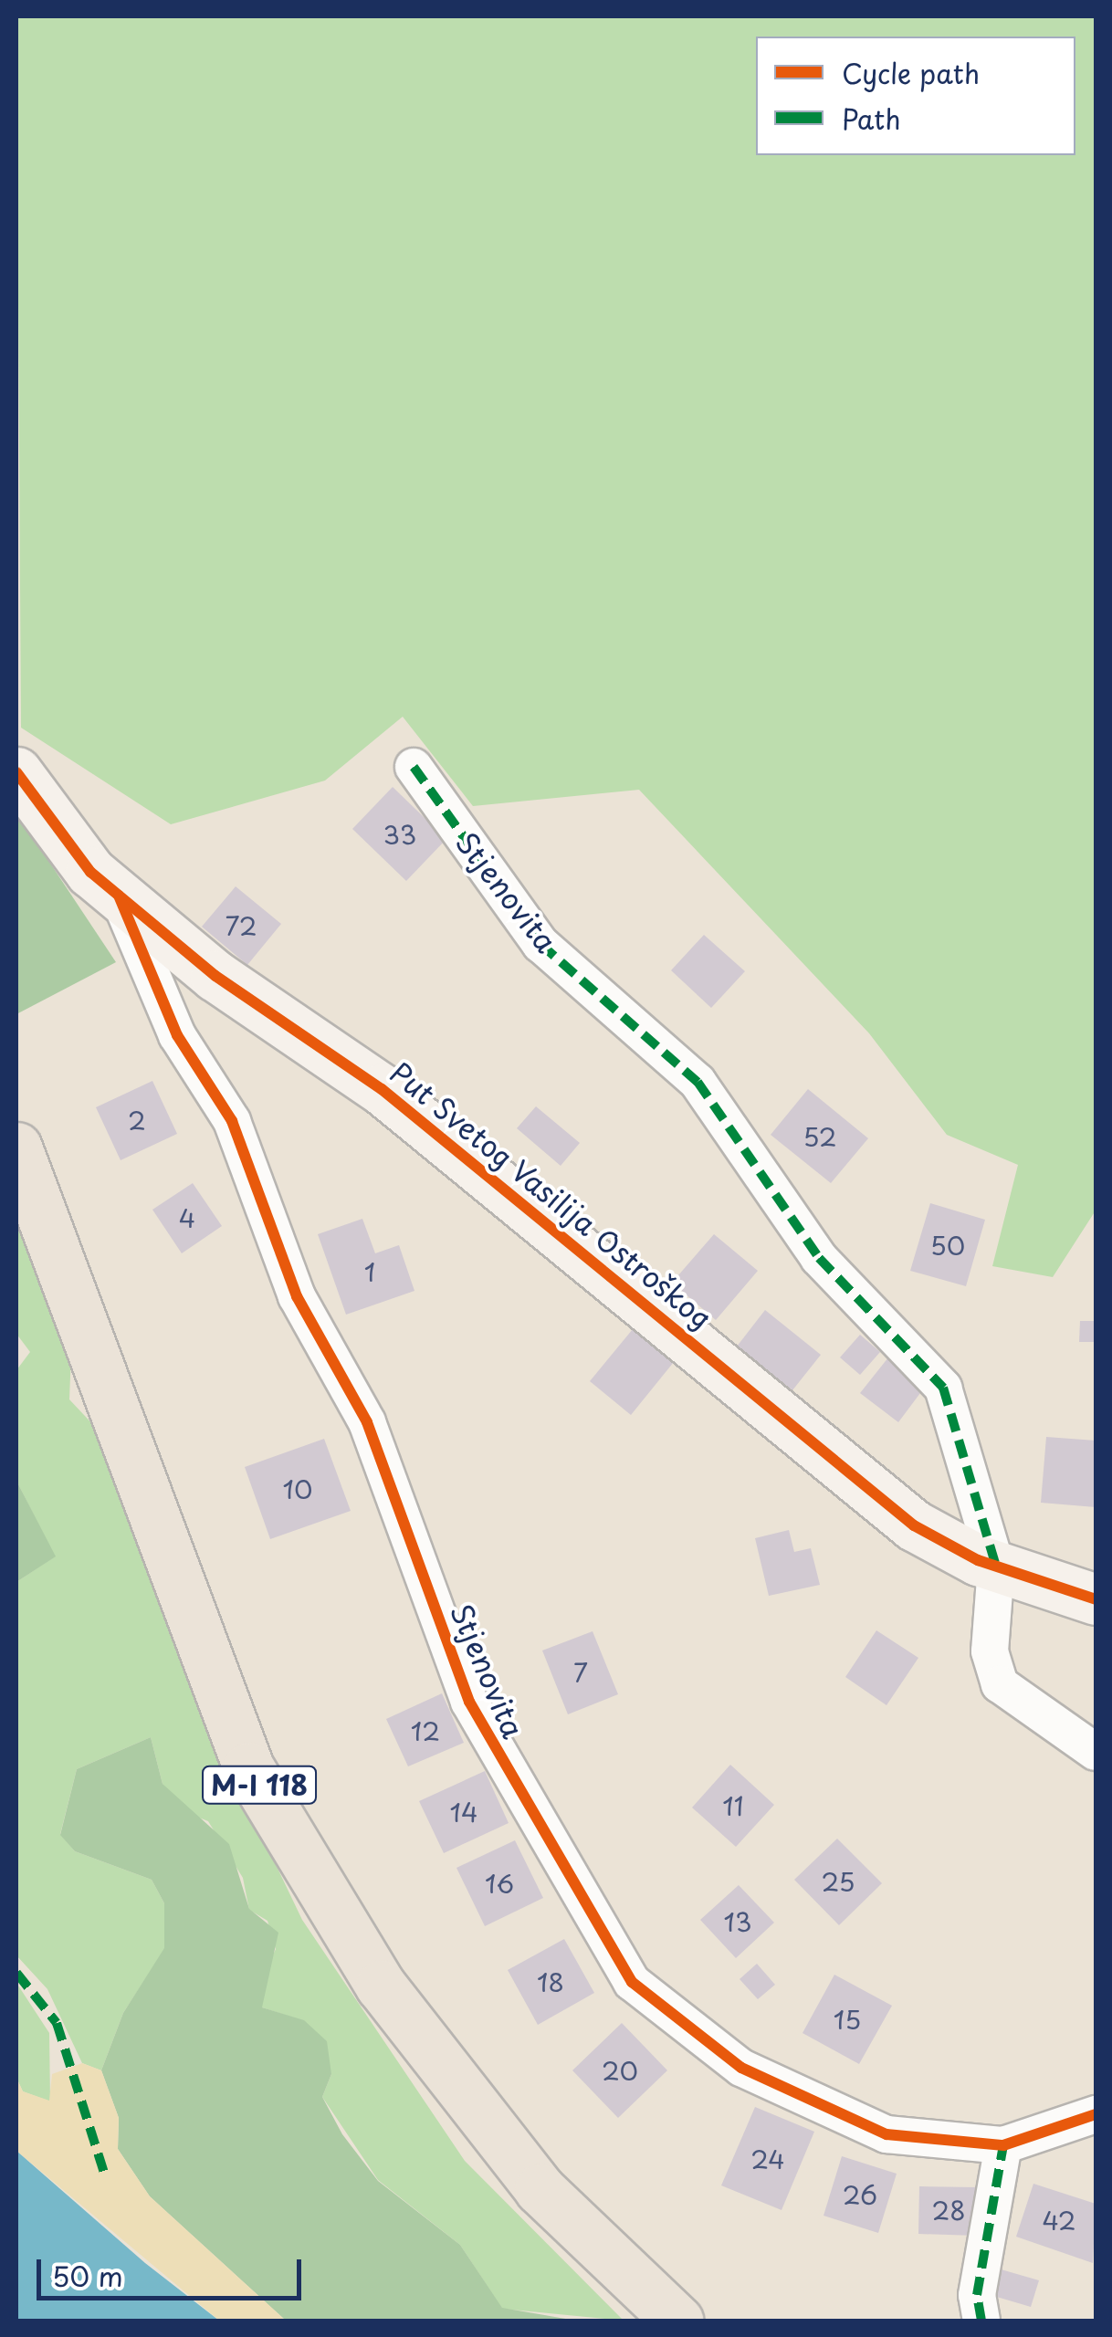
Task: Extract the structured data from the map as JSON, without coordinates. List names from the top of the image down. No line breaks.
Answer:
{"streets":{"main road":["M-I 118"],"street":["Stjenovita","Put Svetog Vasilija Ostroškog"]},"crossings":[["Stjenovita","Put Svetog Vasilija Ostroškog"]],"house_numbers":["33","72","2","52","4","50","1","10","7","12","11","14","25","16","13","18","15","20","24","26","28","42"],"legend":["Cycle path","Path"],"scale_bar":"50 m"}
